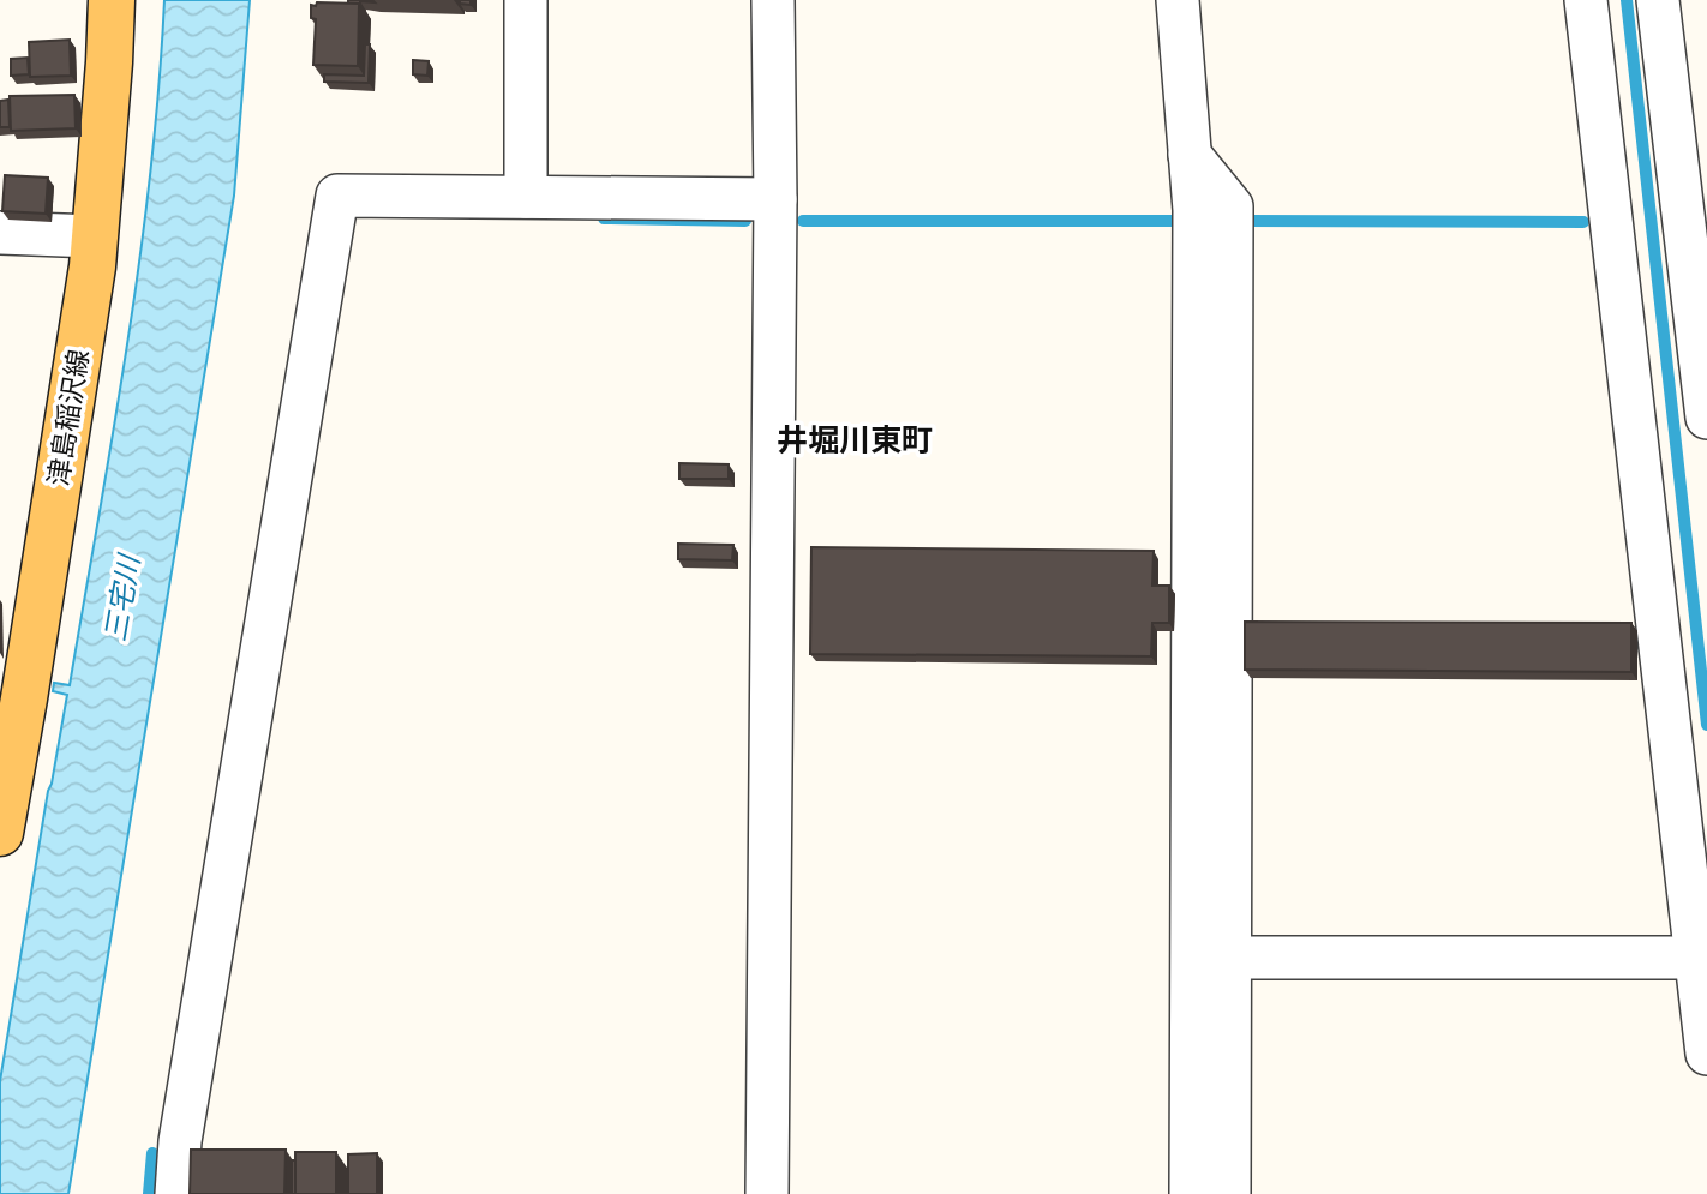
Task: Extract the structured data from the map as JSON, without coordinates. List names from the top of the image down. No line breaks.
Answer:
{"streets":{"main road":["津島稲沢線"]},"districts":["井堀川東町"],"water":["三宅川"]}
